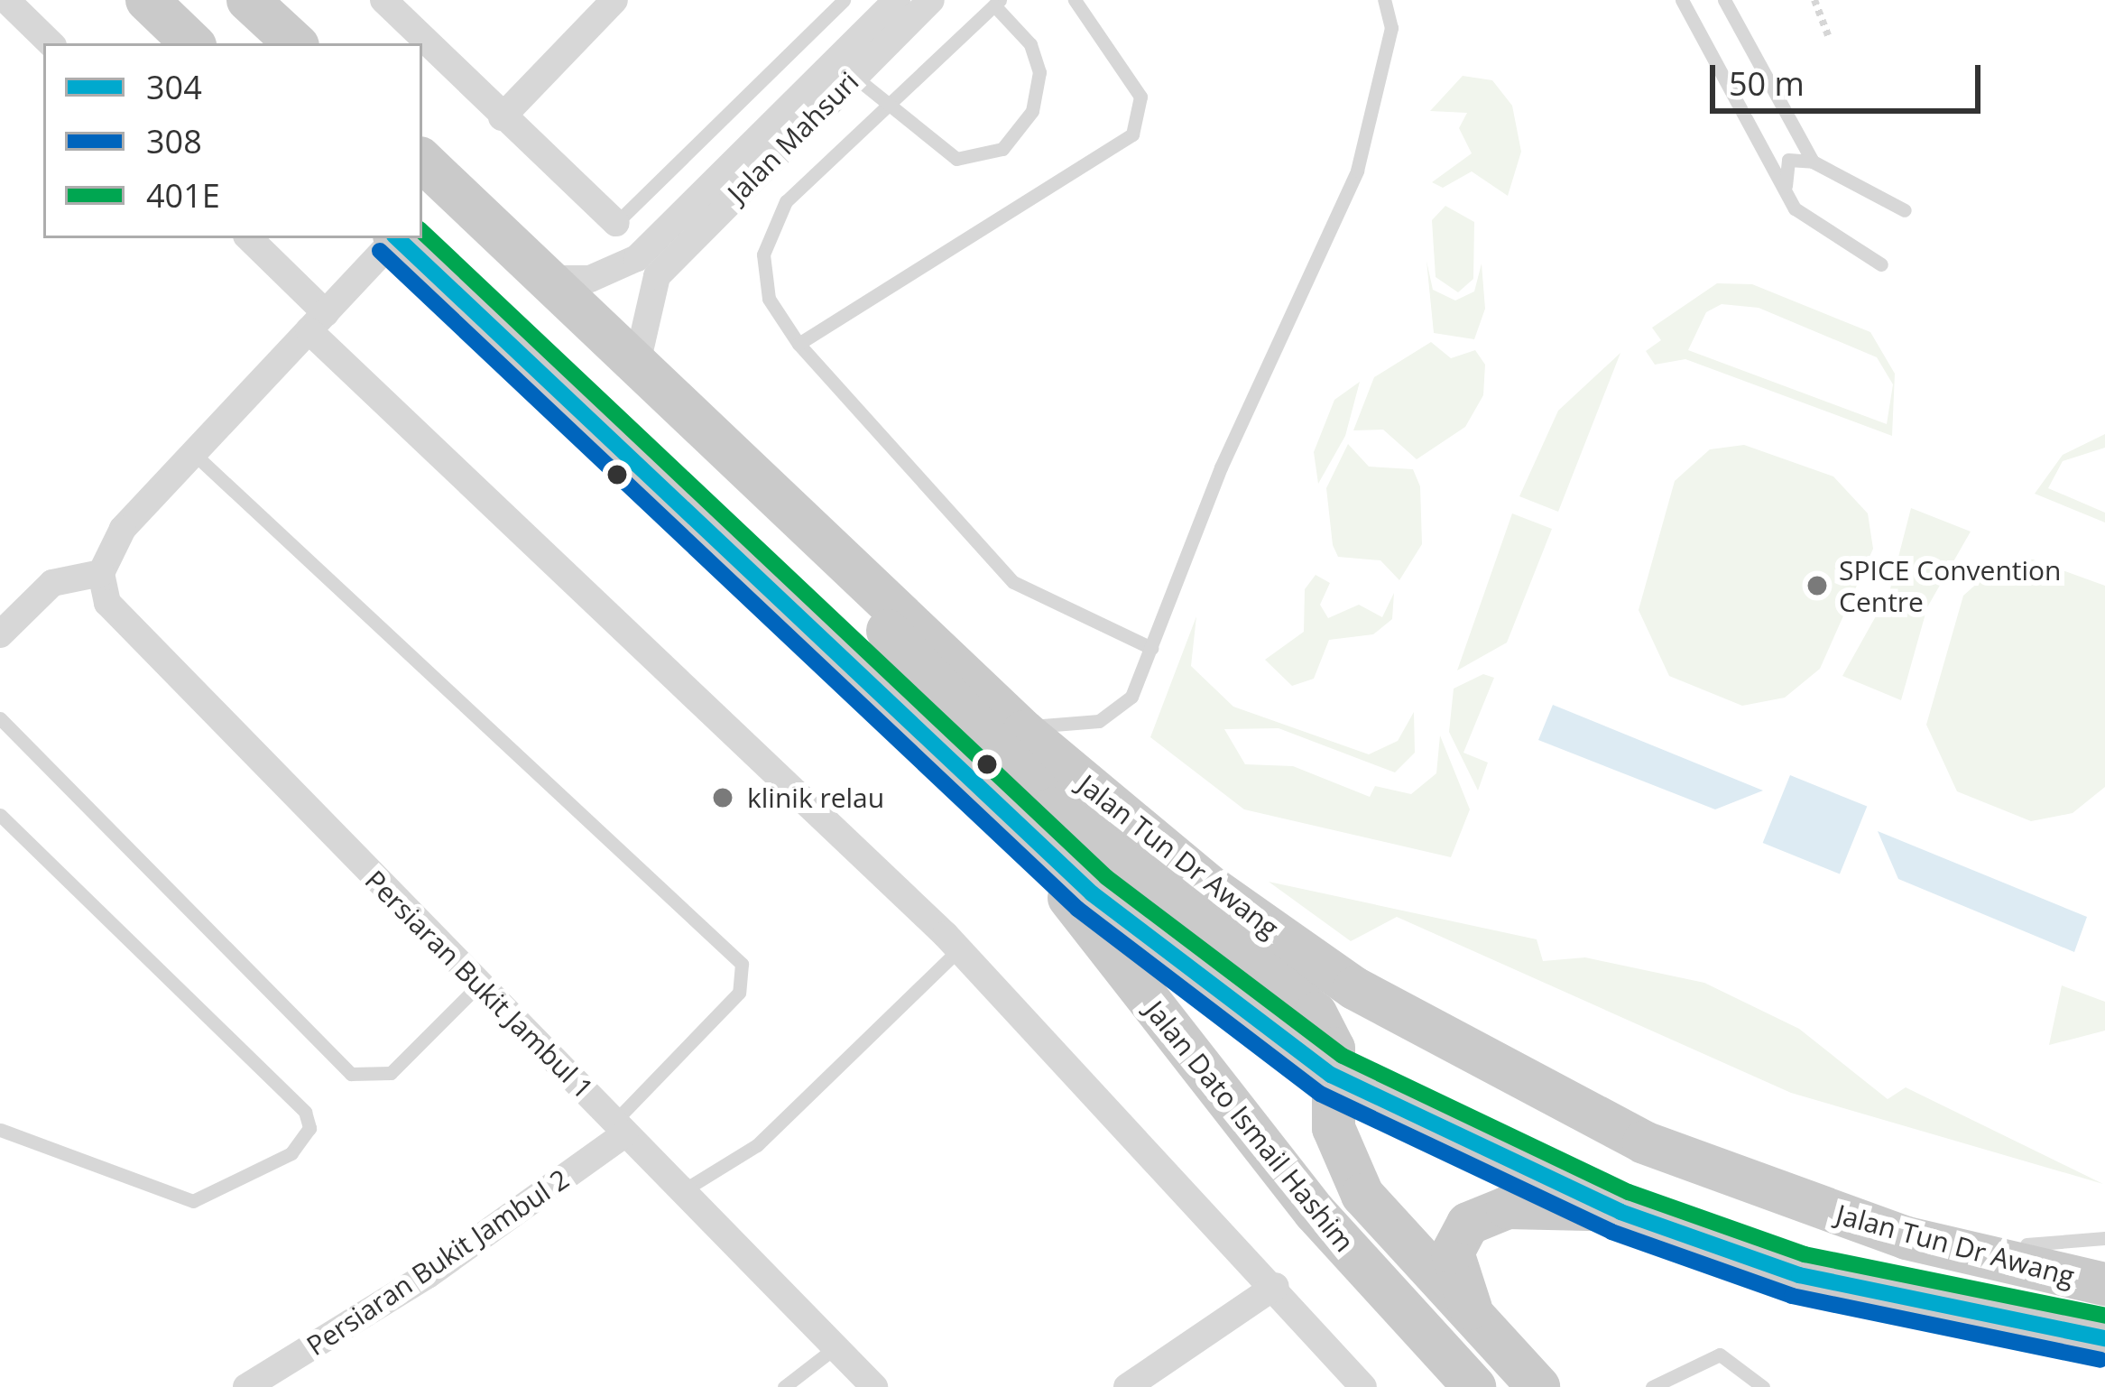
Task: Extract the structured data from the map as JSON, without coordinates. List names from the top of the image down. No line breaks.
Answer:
{"streets":{"main road":["Jalan Tun Dr Awang","Jalan Dato Ismail Hashim"],"street":["Jalan Mahsuri","Persiaran Bukit Jambul 1","Persiaran Bukit Jambul 2"]},"crossings":[["Jalan Tun Dr Awang","Jalan Dato Ismail Hashim"],["Persiaran Bukit Jambul 1","Persiaran Bukit Jambul 2"]],"places":["SPICE Convention Centre","klinik relau"],"lines":["transit line 401E","transit line 304","transit line 308"],"legend":["304","308","401E"],"scale_bar":"50 m"}
